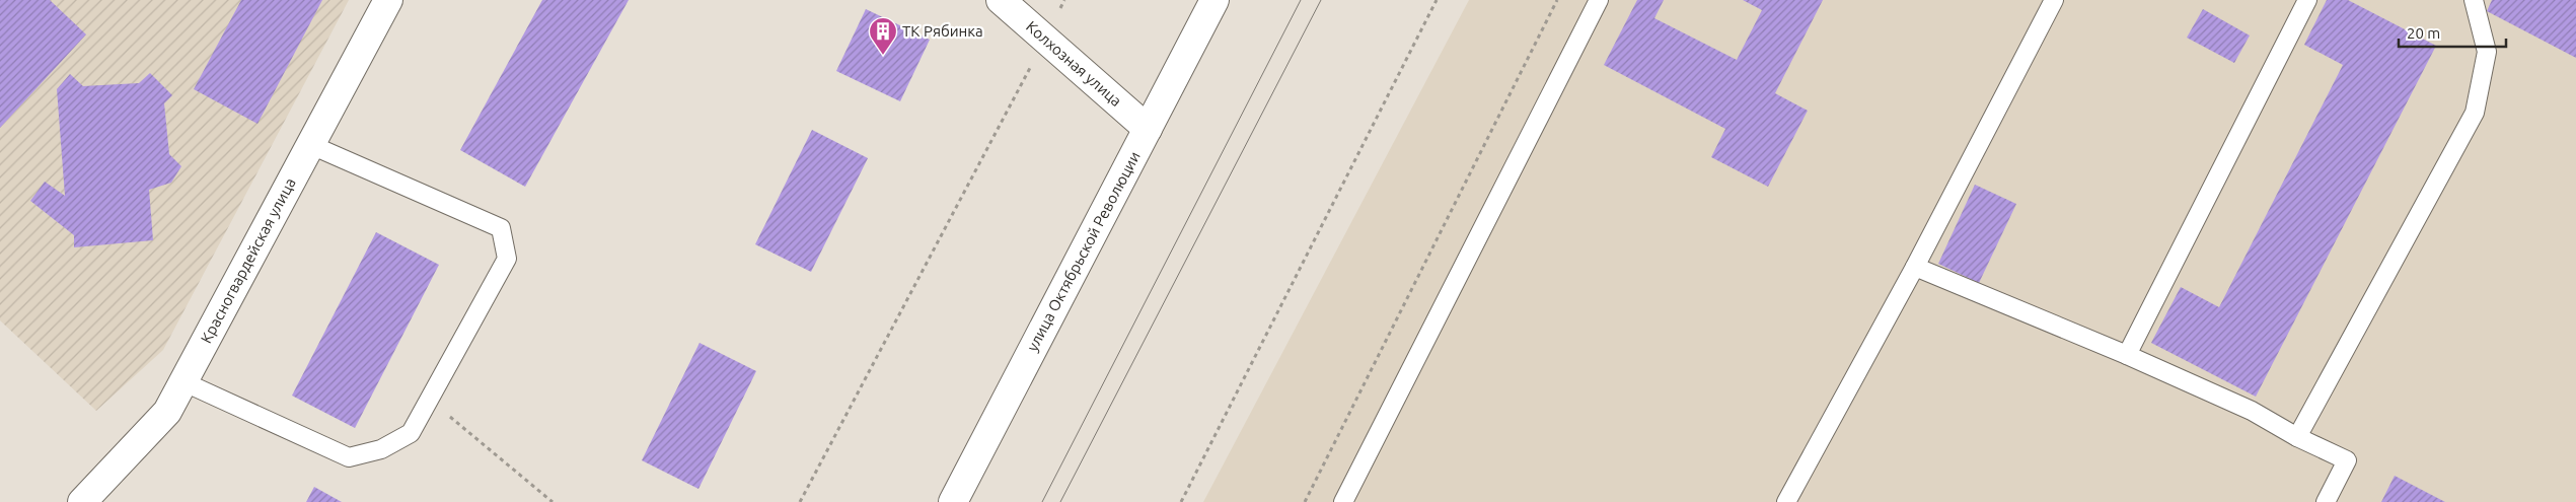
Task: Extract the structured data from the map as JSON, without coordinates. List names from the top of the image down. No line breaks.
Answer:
{"streets":{"street":["Колхозная улица","улица Октябрьской Революции","Красногвардейская улица"]},"crossings":[["Колхозная улица","улица Октябрьской Революции"]],"places":{"building":["ТК Рябинка"]},"scale_bar":"20 m"}
